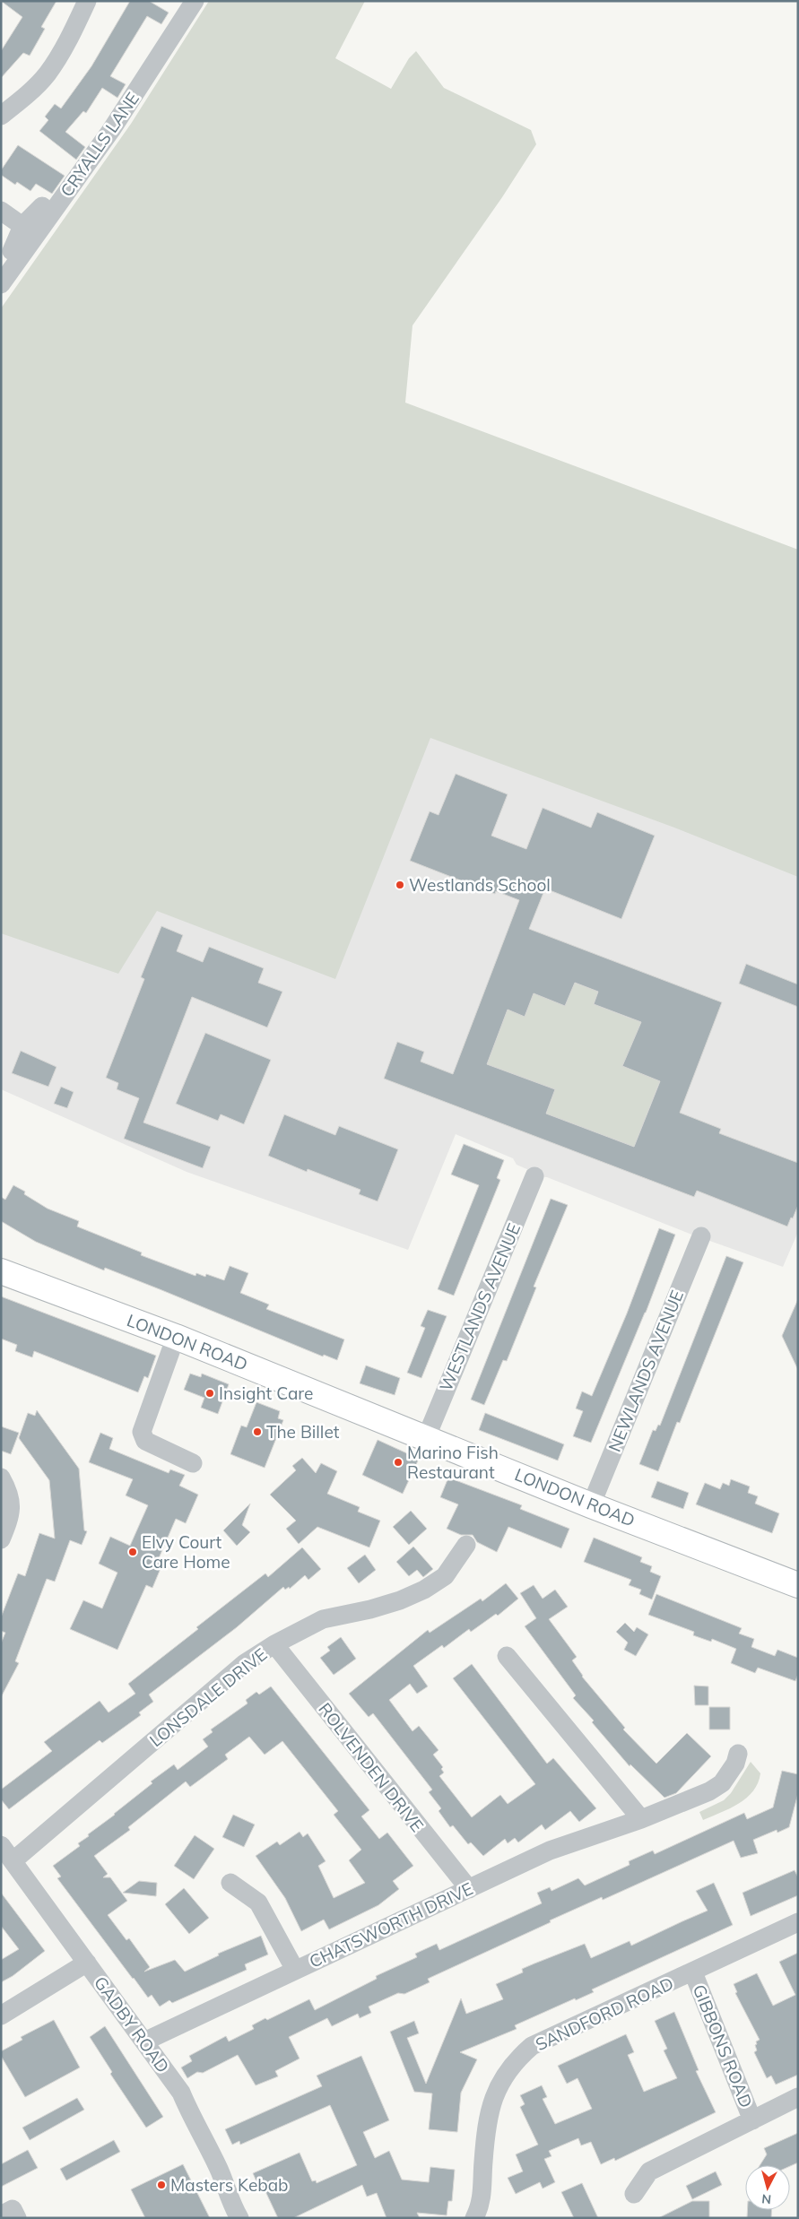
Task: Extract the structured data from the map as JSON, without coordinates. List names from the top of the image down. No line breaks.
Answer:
{"streets":{"main road":["LONDON ROAD"],"street":["CRYALLS LANE","WESTLANDS AVENUE","NEWLANDS AVENUE","LONSDALE DRIVE","ROLVENDEN DRIVE","CHATSWORTH DRIVE","SANDFORD ROAD","GADBY ROAD","GIBBONS ROAD"]},"crossings":[["WESTLANDS AVENUE","LONDON ROAD"],["LONDON ROAD","NEWLANDS AVENUE"],["LONSDALE DRIVE","ROLVENDEN DRIVE"],["LONSDALE DRIVE","GADBY ROAD"],["ROLVENDEN DRIVE","CHATSWORTH DRIVE"],["CHATSWORTH DRIVE","GADBY ROAD"],["SANDFORD ROAD","GIBBONS ROAD"]],"places":["Westlands School","Insight Care","The Billet","Marino Fish Restaurant","Elvy Court Care Home","Masters Kebab"],"north":"bottom"}
